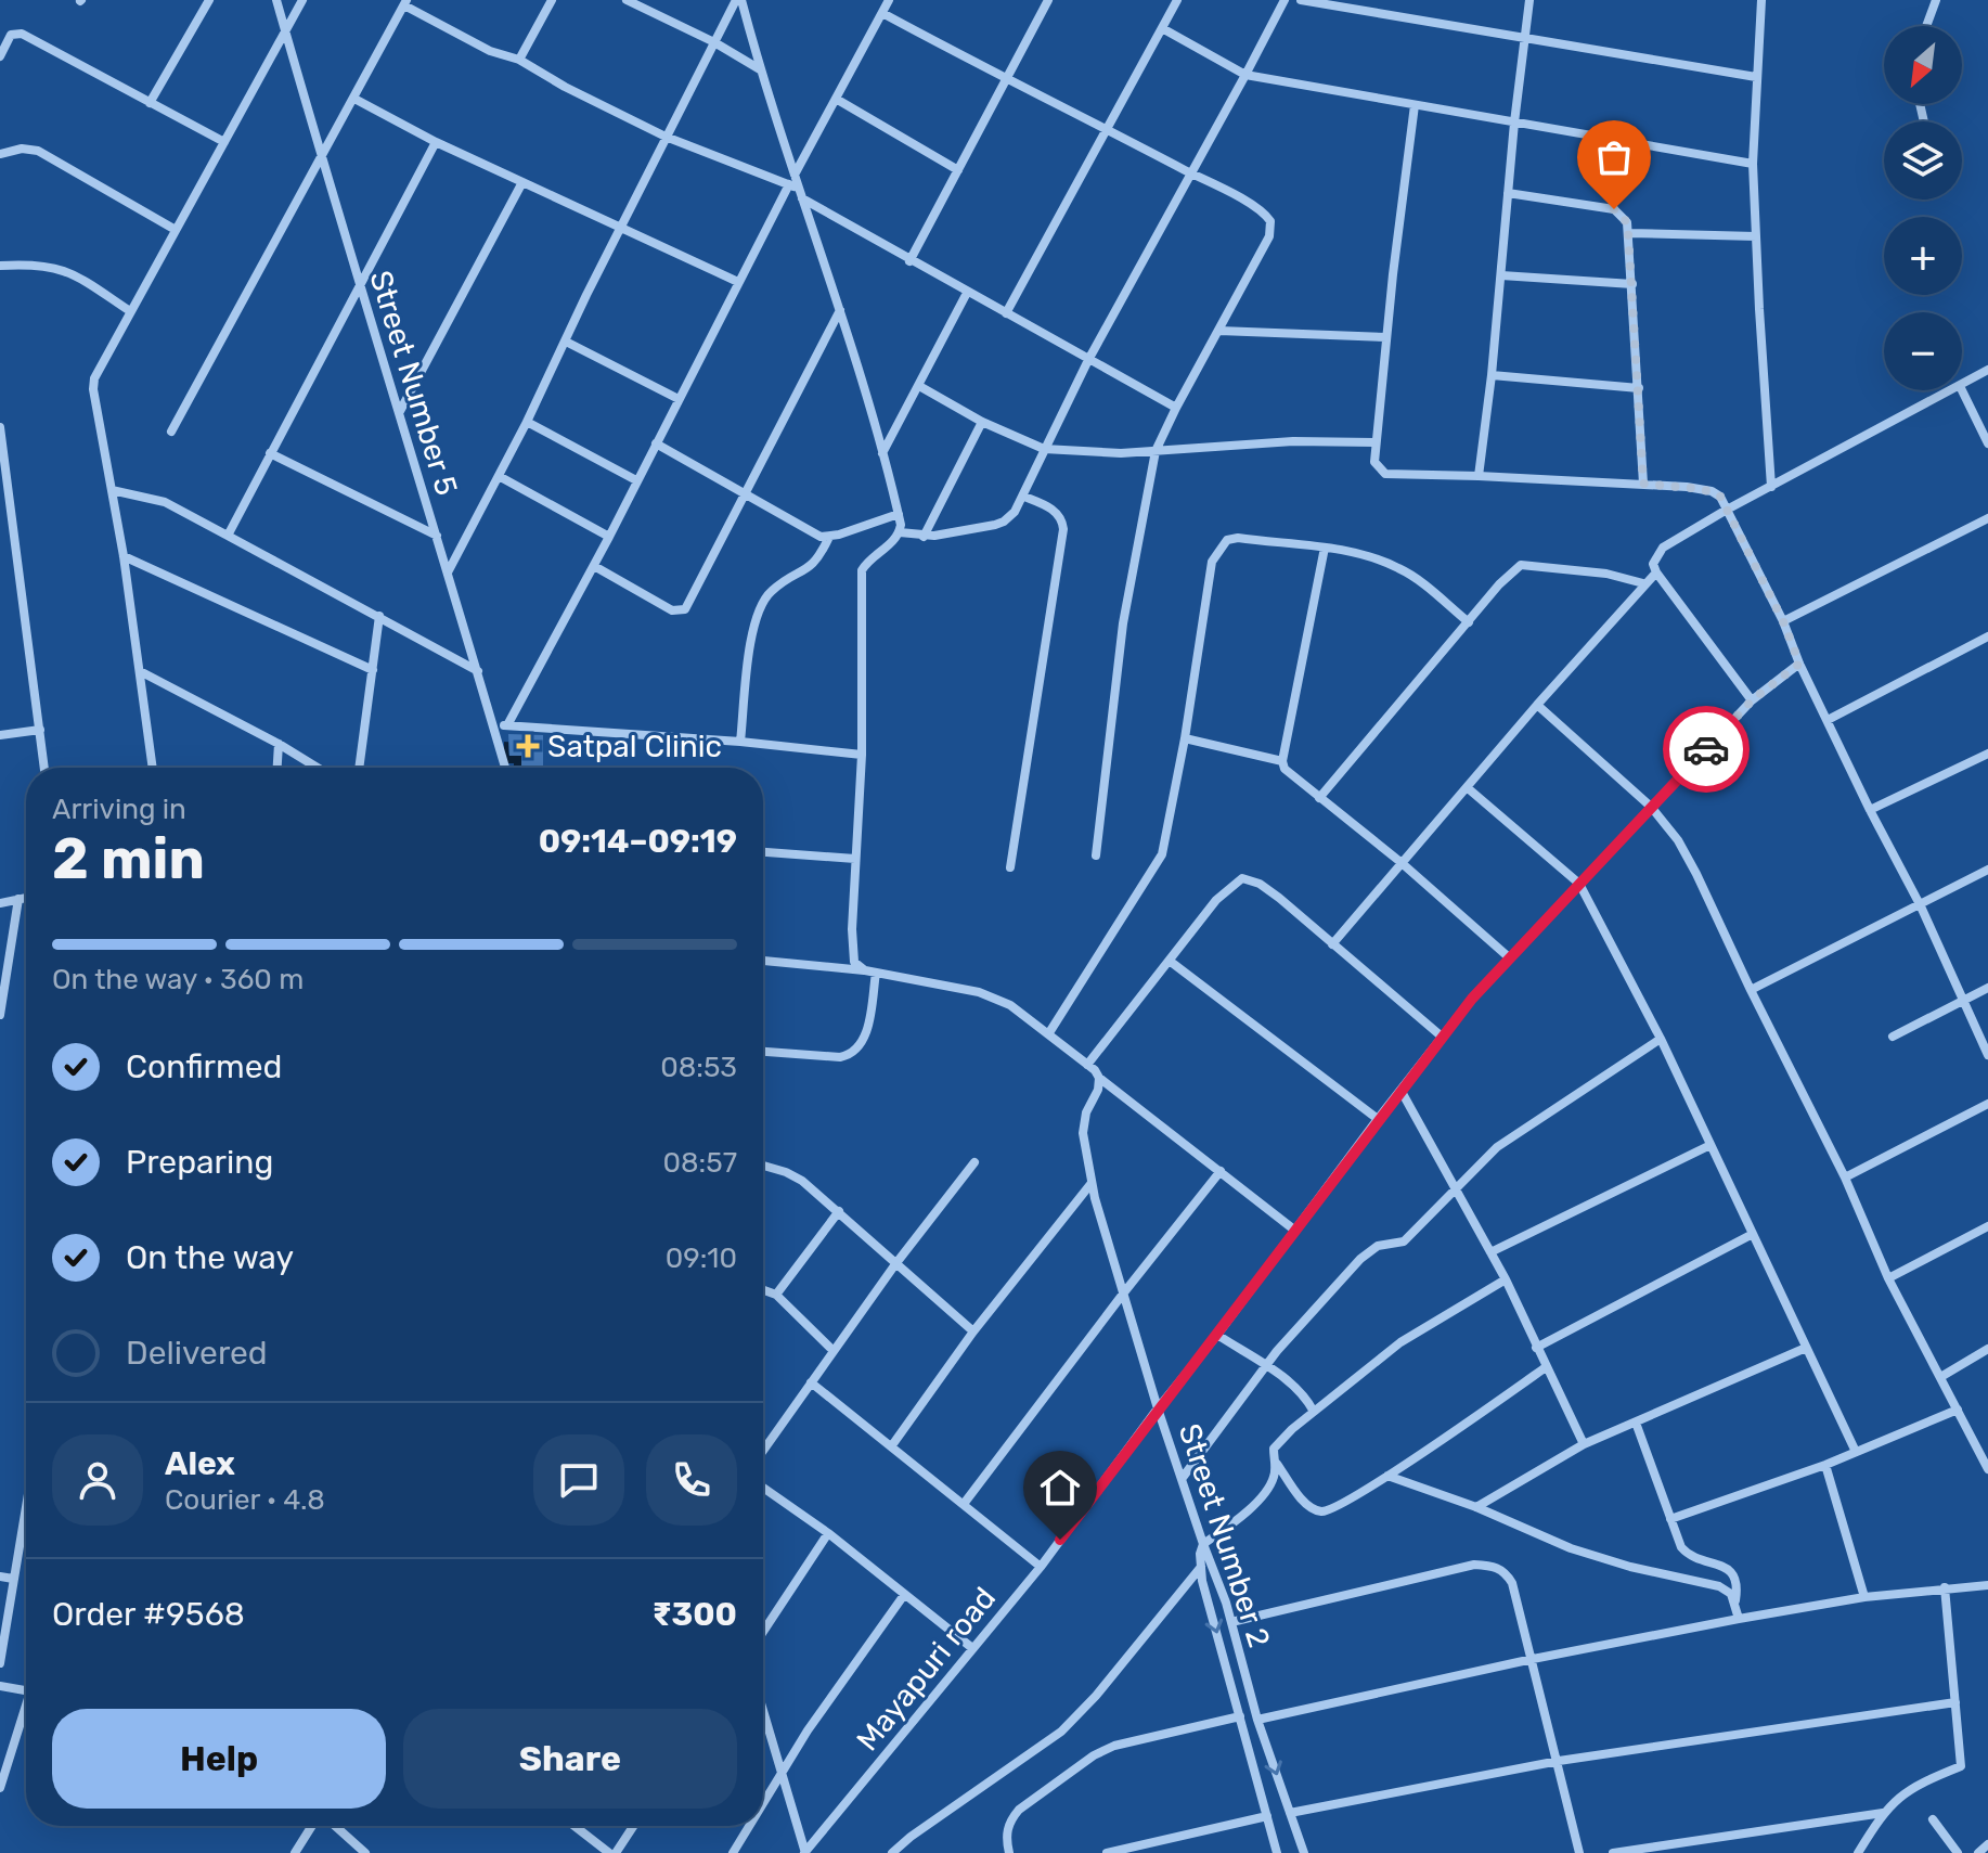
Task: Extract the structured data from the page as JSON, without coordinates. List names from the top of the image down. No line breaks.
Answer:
{"streets":{"street":["Street Number 5","Street Number 2","Mayapuri road"]},"crossings":[["Street Number 2","Mayapuri road"]],"places":{"health":["Satpal Clinic"]},"north":"bottom left","page":{"map_buttons":["+","−"],"heading":["2 min","Arriving in","09:14–09:19"],"panel":["Alex","Courier · 4.8","Order #9568","₹300"],"bar":"On the way · 360 m","list":[["Confirmed","08:53"],["Preparing","08:57"],["On the way","09:10"],"Delivered"],"buttons":["Help","Share"]}}
